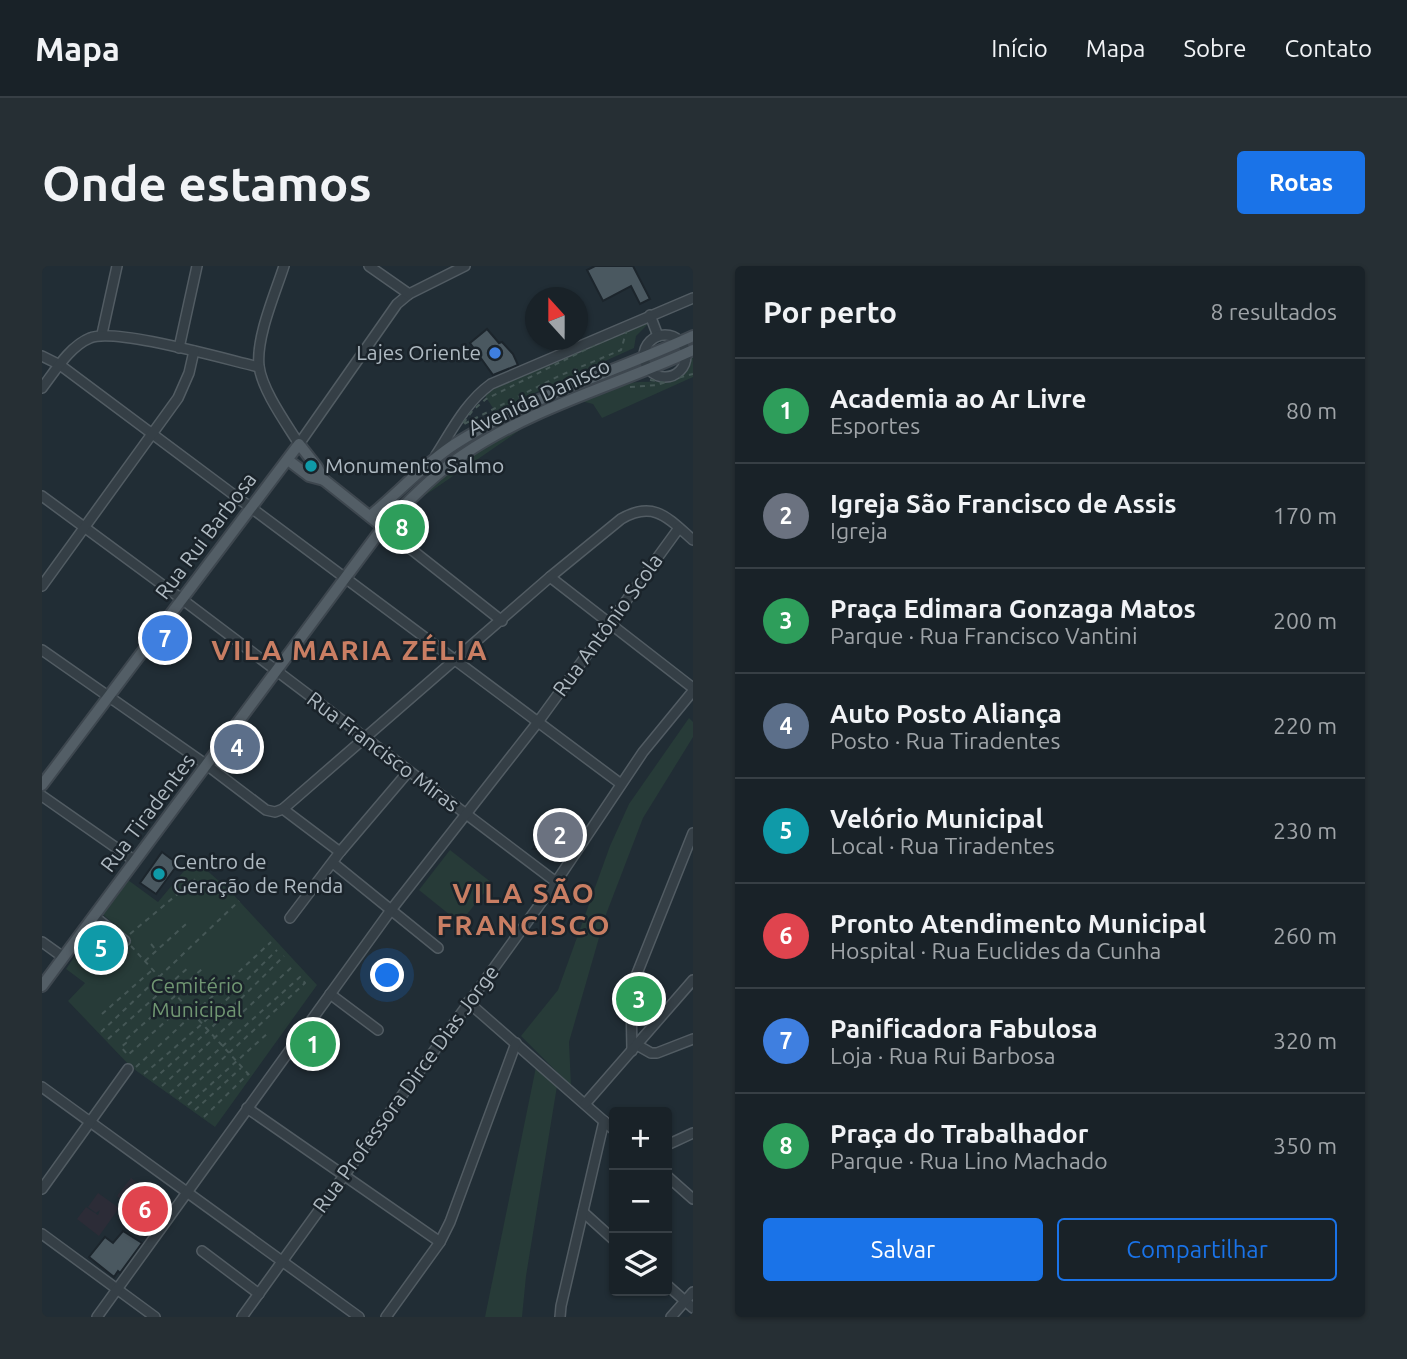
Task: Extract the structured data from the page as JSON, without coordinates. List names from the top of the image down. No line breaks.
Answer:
{"streets":{"main road":["Avenida Danisco","Rua Rui Barbosa","Rua Tiradentes"],"street":["Rua Antônio Scola","Rua Francisco Miras","Rua Professora Dirce Dias Jorge"]},"crossings":[["Avenida Danisco","Rua Tiradentes"],["Rua Rui Barbosa","Rua Francisco Miras"],["Rua Antônio Scola","Rua Francisco Miras"],["Rua Francisco Miras","Rua Tiradentes"],["Rua Francisco Miras","Rua Professora Dirce Dias Jorge"]],"districts":["VILA MARIA ZÉLIA","VILA SÃO FRANCISCO"],"parks":["Cemitério Municipal"],"places":["Lajes Oriente","Monumento Salmo","Centro de Geração de Renda"],"north":"top","page":{"header":"Mapa","nav":["Início","Mapa","Sobre","Contato"],"buttons":["Rotas",["Salvar","Compartilhar"]],"title":"Onde estamos","heading":["Por perto","8 resultados"],"list":[{"mark":"1","name":"Academia ao Ar Livre","note":"Esportes","value":"80 m"},{"mark":"2","name":"Igreja São Francisco de Assis","note":"Igreja","value":"170 m"},{"mark":"3","name":"Praça Edimara Gonzaga Matos","note":"Parque · Rua Francisco Vantini","value":"200 m"},{"mark":"4","name":"Auto Posto Aliança","note":"Posto · Rua Tiradentes","value":"220 m"},{"mark":"5","name":"Velório Municipal","note":"Local · Rua Tiradentes","value":"230 m"},{"mark":"6","name":"Pronto Atendimento Municipal","note":"Hospital · Rua Euclides da Cunha","value":"260 m"},{"mark":"7","name":"Panificadora Fabulosa","note":"Loja · Rua Rui Barbosa","value":"320 m"},{"mark":"8","name":"Praça do Trabalhador","note":"Parque · Rua Lino Machado","value":"350 m"}],"pins":["8","7","4","2","5","3","1","6"],"map_buttons":["+","−"]}}
